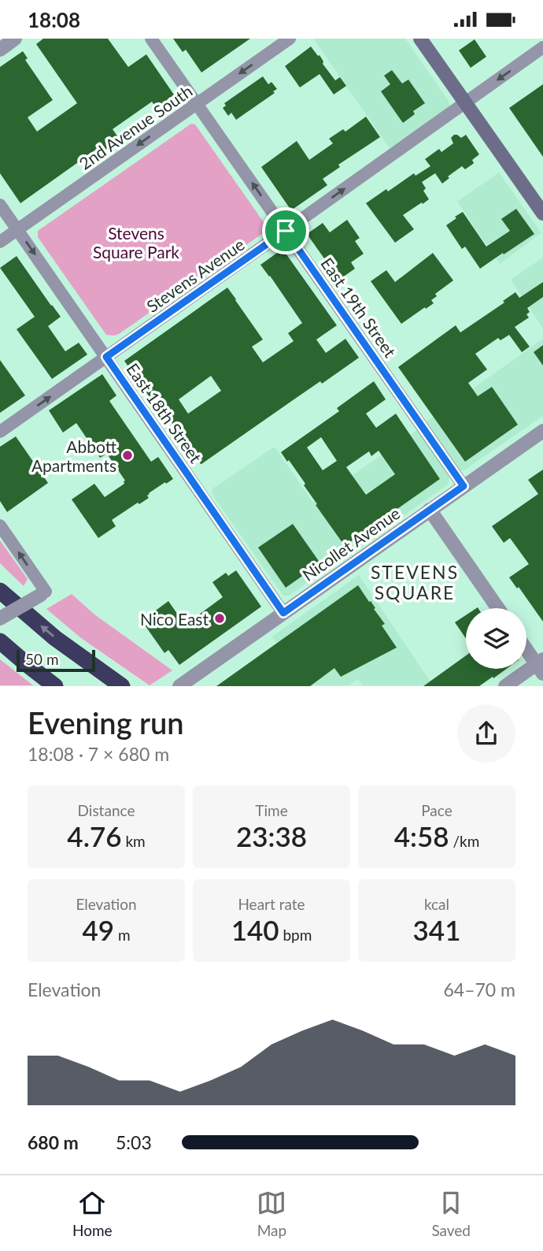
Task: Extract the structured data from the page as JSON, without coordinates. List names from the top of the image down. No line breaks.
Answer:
{"streets":{"street":["2nd Avenue South","Stevens Avenue","East 19th Street","East 18th Street","Nicollet Avenue"]},"crossings":[["2nd Avenue South","East 19th Street"],["2nd Avenue South","East 18th Street"],["Stevens Avenue","East 19th Street"],["Stevens Avenue","East 18th Street"],["East 19th Street","Nicollet Avenue"],["East 18th Street","Nicollet Avenue"]],"one_way":["2nd Avenue South"],"districts":["STEVENS SQUARE"],"parks":["Stevens Square Park"],"places":["Abbott Apartments","Nico East"],"scale_bar":"50 m","page":{"status":"18:08","scale":"50 m","heading":["Evening run","18:08 · 7 × 680 m"],"stats":[["Distance","4.76 km"],["Time","23:38"],["Pace","4:58 /km"],["Elevation","49 m"],["Heart rate","140 bpm"],["kcal","341"]],"chart":["Elevation","64–70 m"],"list":[{"name":"680 m","note":"5:03"}],"tabs":["Home","Map","Saved"]}}
